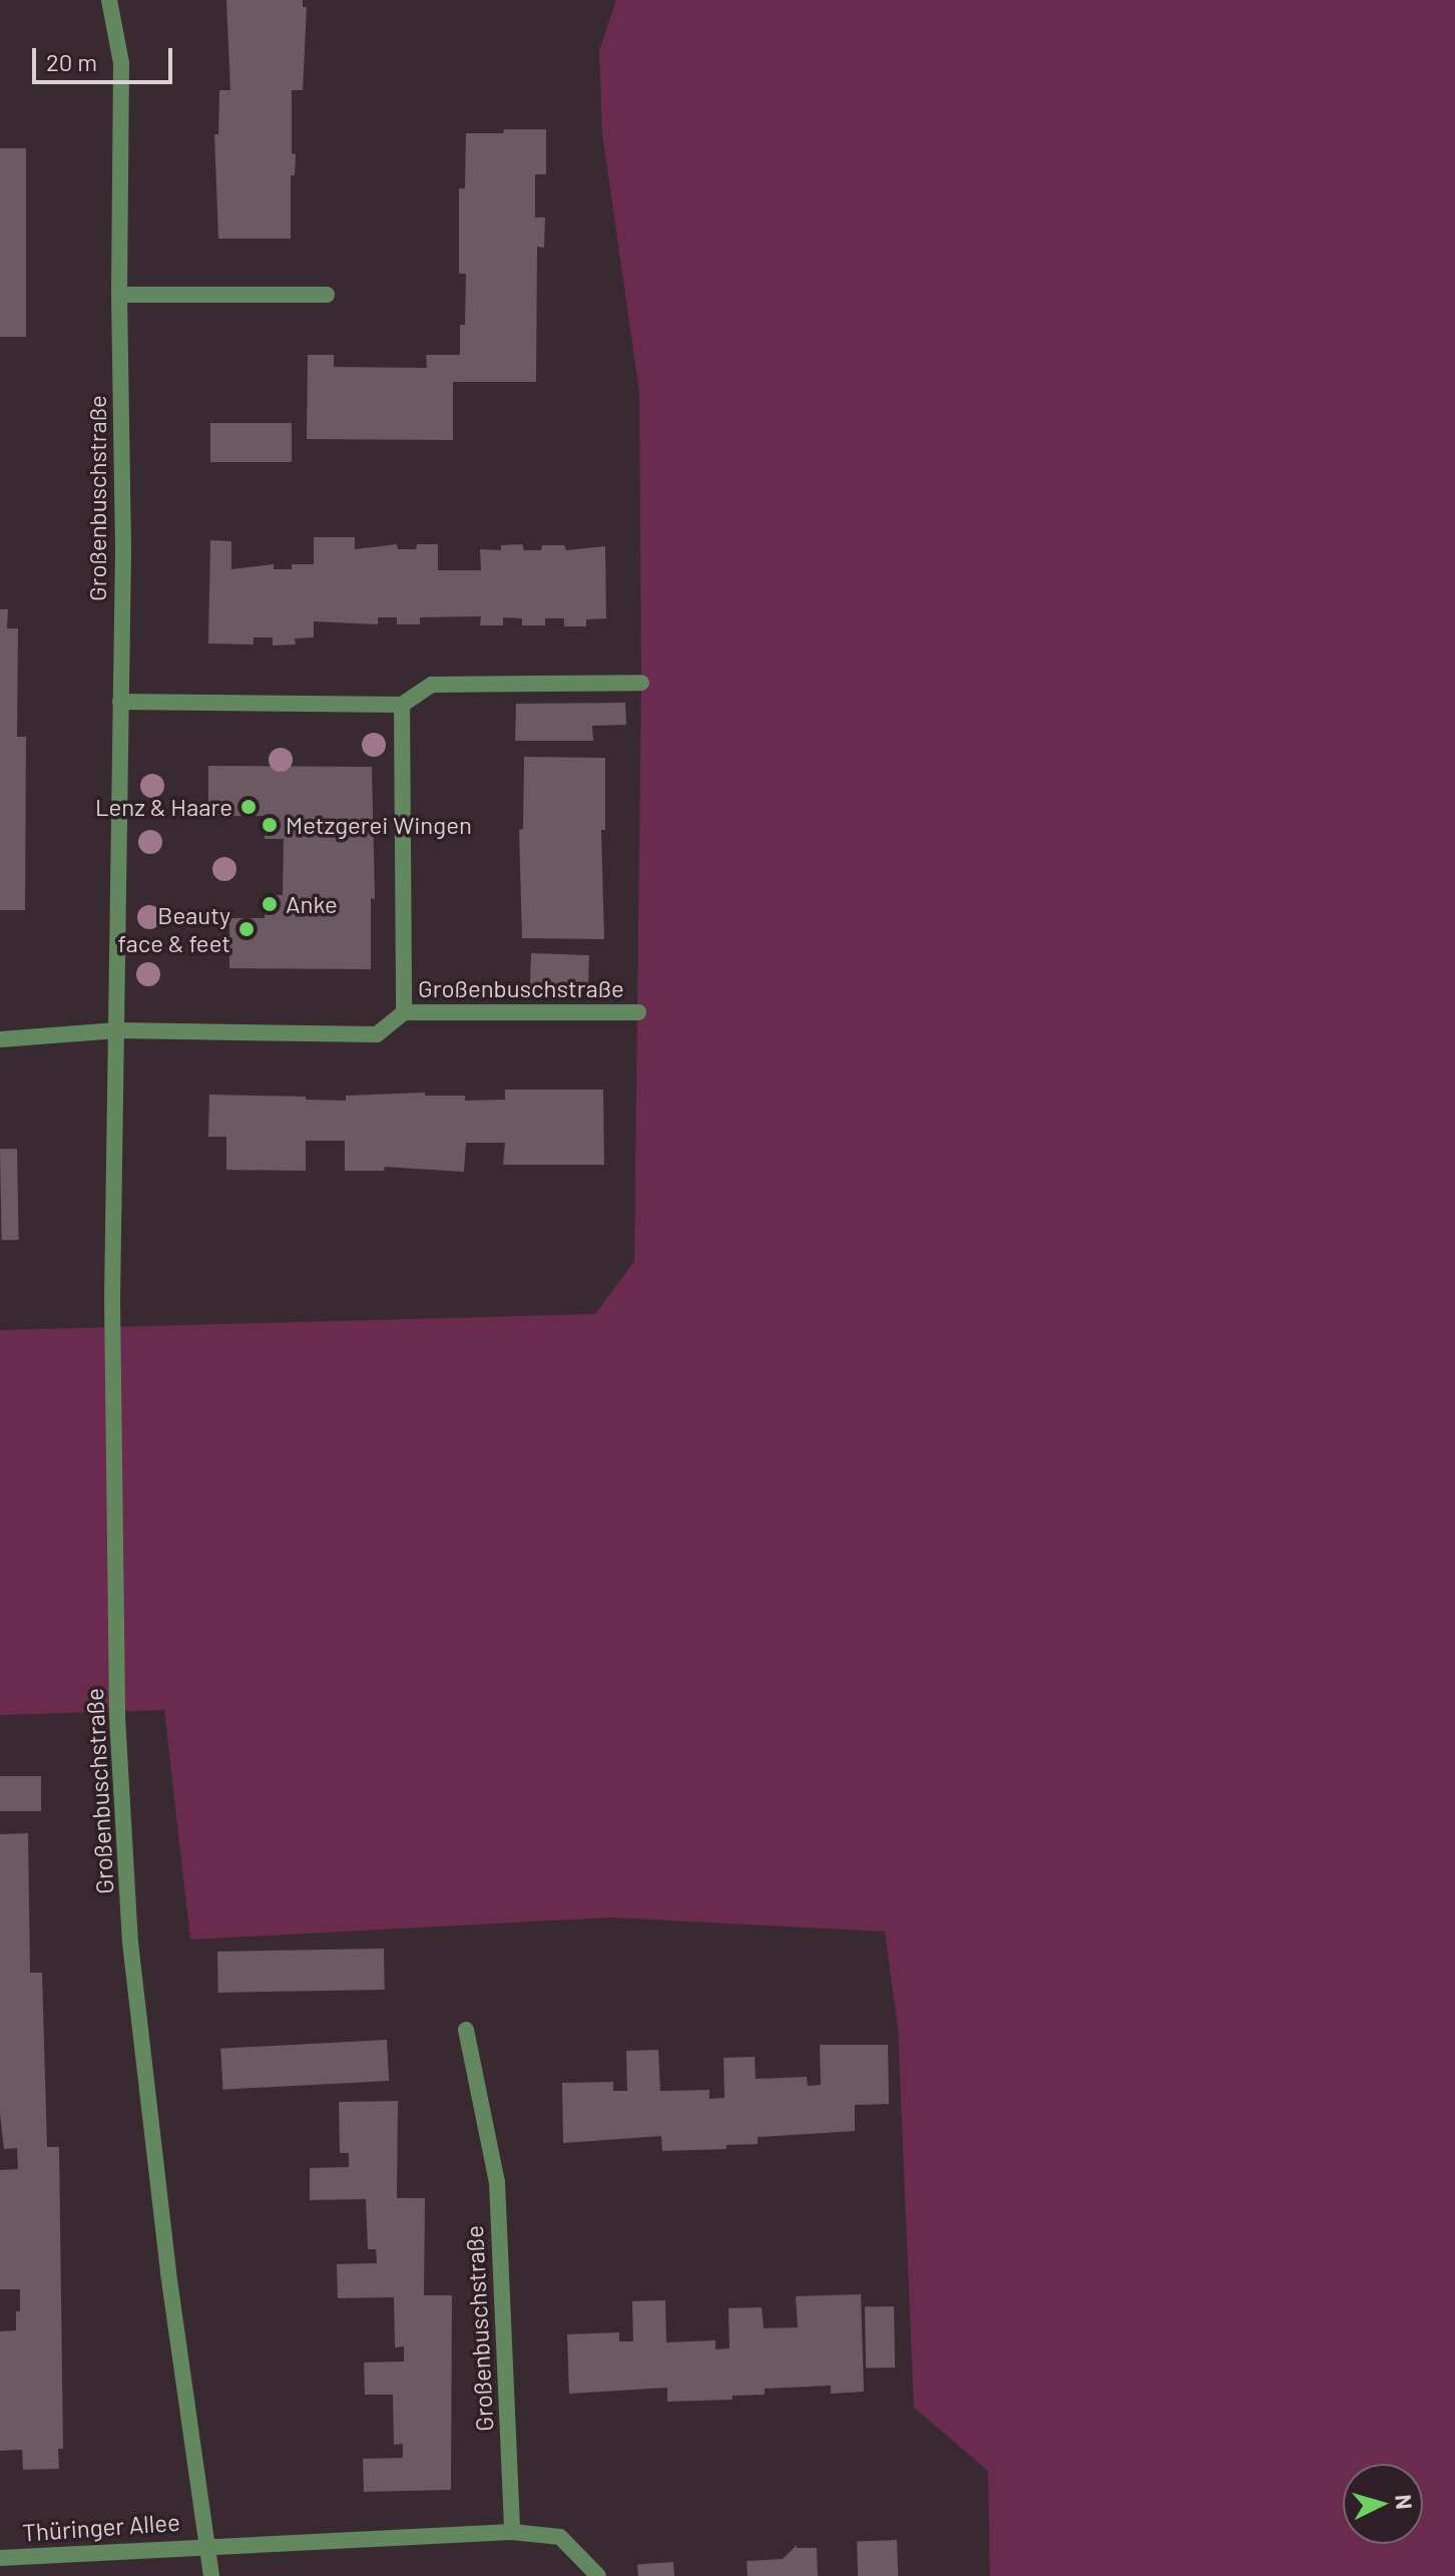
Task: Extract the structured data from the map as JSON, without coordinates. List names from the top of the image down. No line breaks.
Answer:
{"streets":{"street":["Großenbuschstraße","Thüringer Allee"]},"crossings":[["Großenbuschstraße","Thüringer Allee"]],"places":["Lenz & Haare","Metzgerei Wingen","Anke","Beauty face & feet"],"scale_bar":"20 m","north":"right"}
